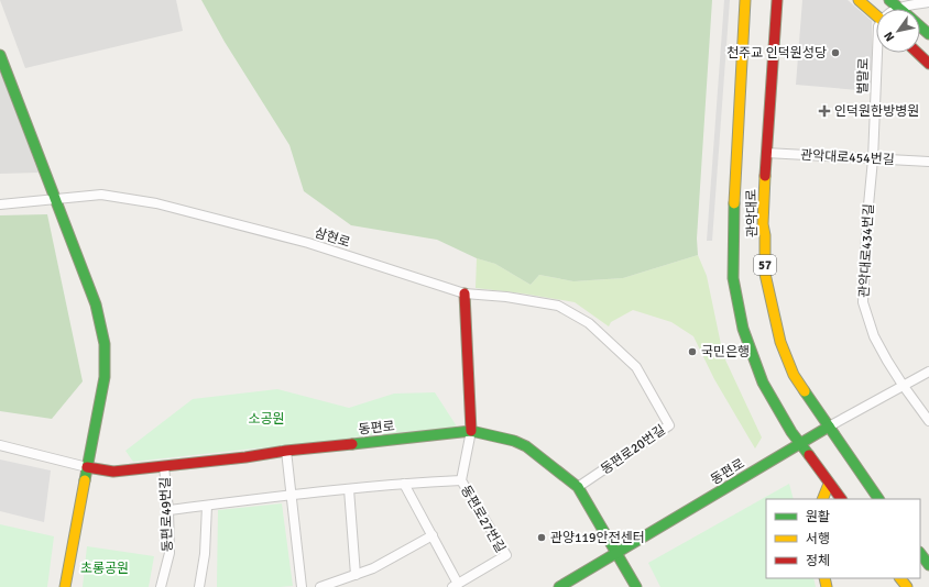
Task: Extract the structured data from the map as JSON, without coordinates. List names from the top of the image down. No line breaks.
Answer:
{"streets":{"street":["벌말로","관악대로454번길","관악대로","삼현로","관악대로434번길","57","동편로","동편로20번길","동편로49번길","동편로27번길"]},"crossings":[["벌말로","관악대로454번길"],["벌말로","관악대로434번길"],["관악대로454번길","관악대로"],["관악대로454번길","관악대로434번길"],["관악대로","동편로"],["삼현로","동편로20번길"],["동편로","동편로20번길"],["동편로","동편로49번길"],["동편로","동편로27번길"],["동편로49번길","동편로27번길"]],"parks":["소공원","초롱공원"],"places":{"other":["천주교 인덕원성당","국민은행","관양119안전센터"],"health":["인덕원한방병원"]},"legend":["원활","서행","정체"],"north":"bottom left"}
